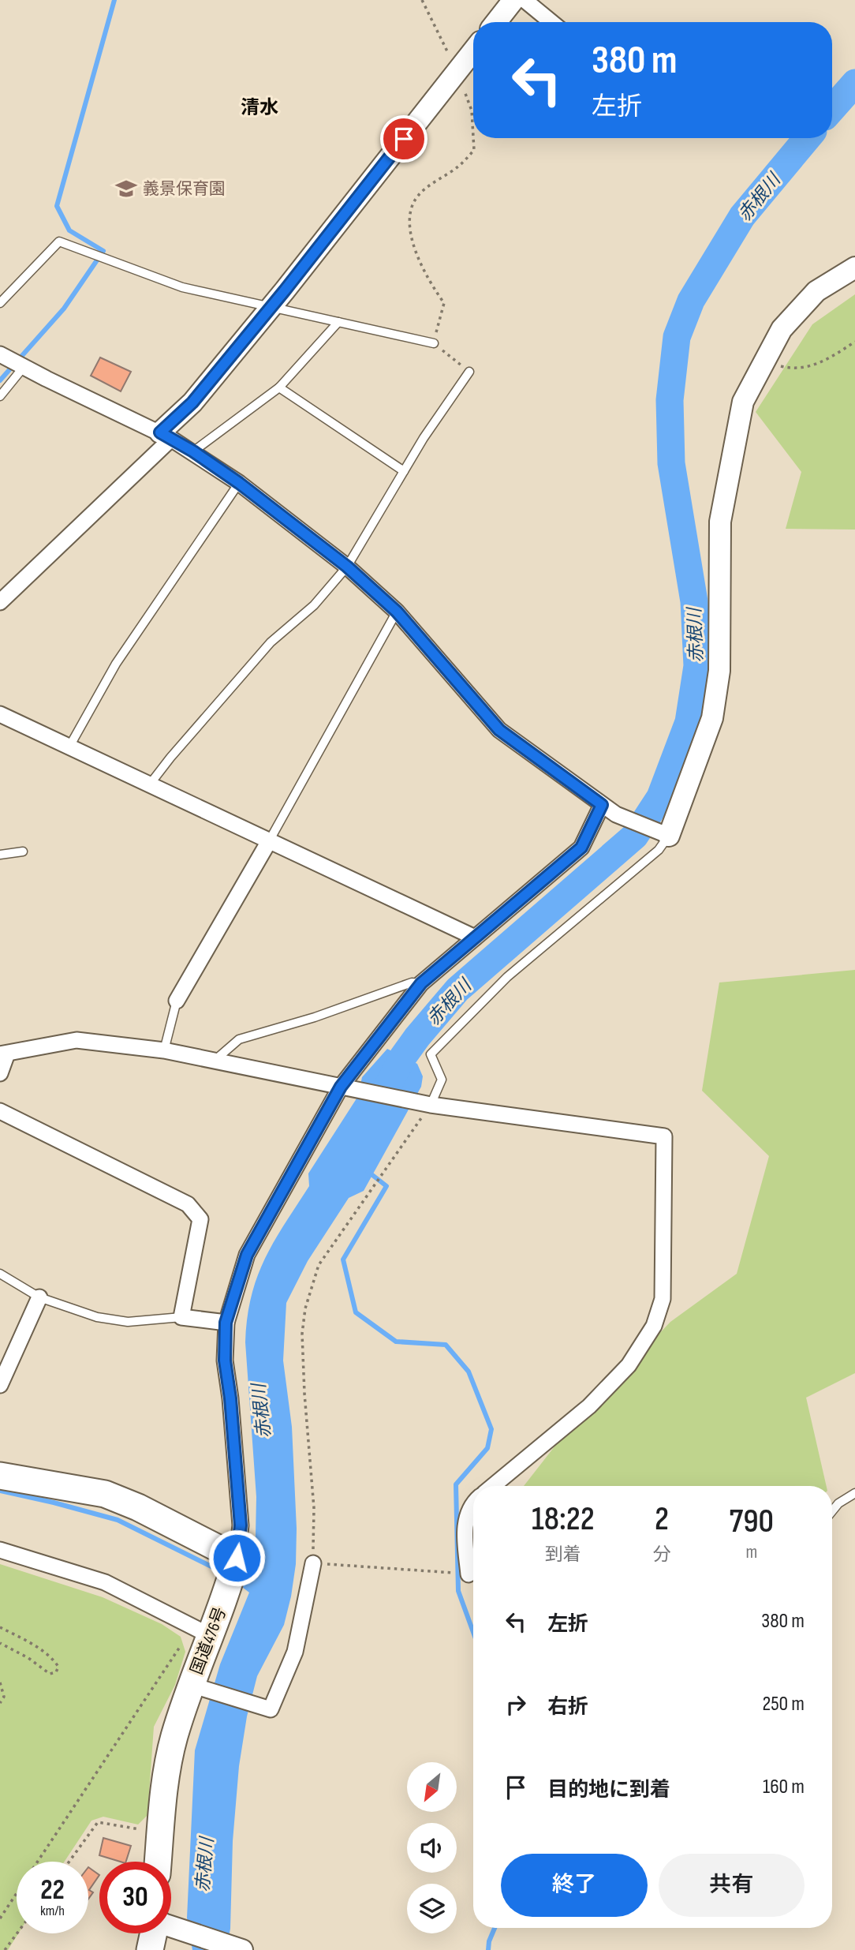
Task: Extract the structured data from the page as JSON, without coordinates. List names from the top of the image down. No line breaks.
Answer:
{"streets":{"highway":["国道476号"]},"districts":["清水"],"water":["赤根川"],"places":{"school or university":["義景保育園"]},"north":"bottom left","page":{"turn":["380 m","左折"],"eta":["18:22","到着","2","分","790","m"],"list":[{"name":"左折","value":"380 m"},{"name":"右折","value":"250 m"},{"name":"目的地に到着","value":"160 m"}],"buttons":["終了","共有"],"speed":"22 km/h","limit":"30"}}
